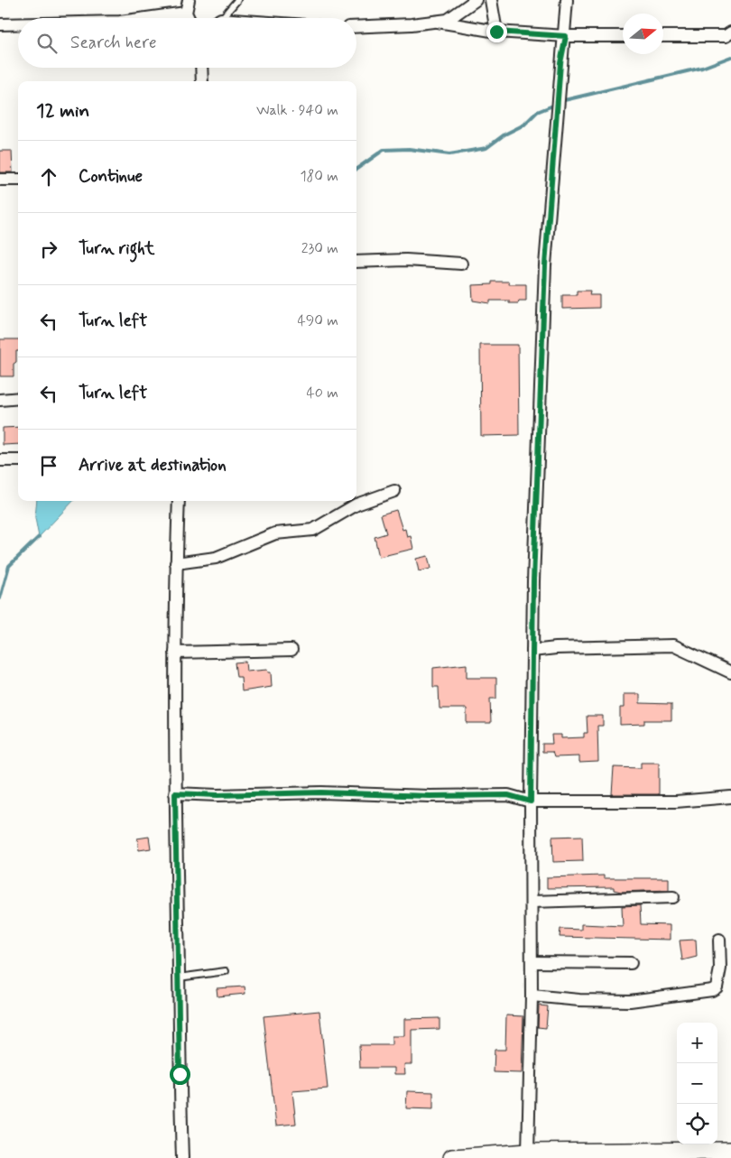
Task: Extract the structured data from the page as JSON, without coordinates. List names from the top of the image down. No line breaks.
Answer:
{"north":"right","page":{"search":"Search here","heading":["12 min","Walk · 940 m"],"list":[["Continue","180 m"],["Turn right","230 m"],["Turn left","490 m"],["Turn left","40 m"],"Arrive at destination"],"map_buttons":["+","−"]}}
